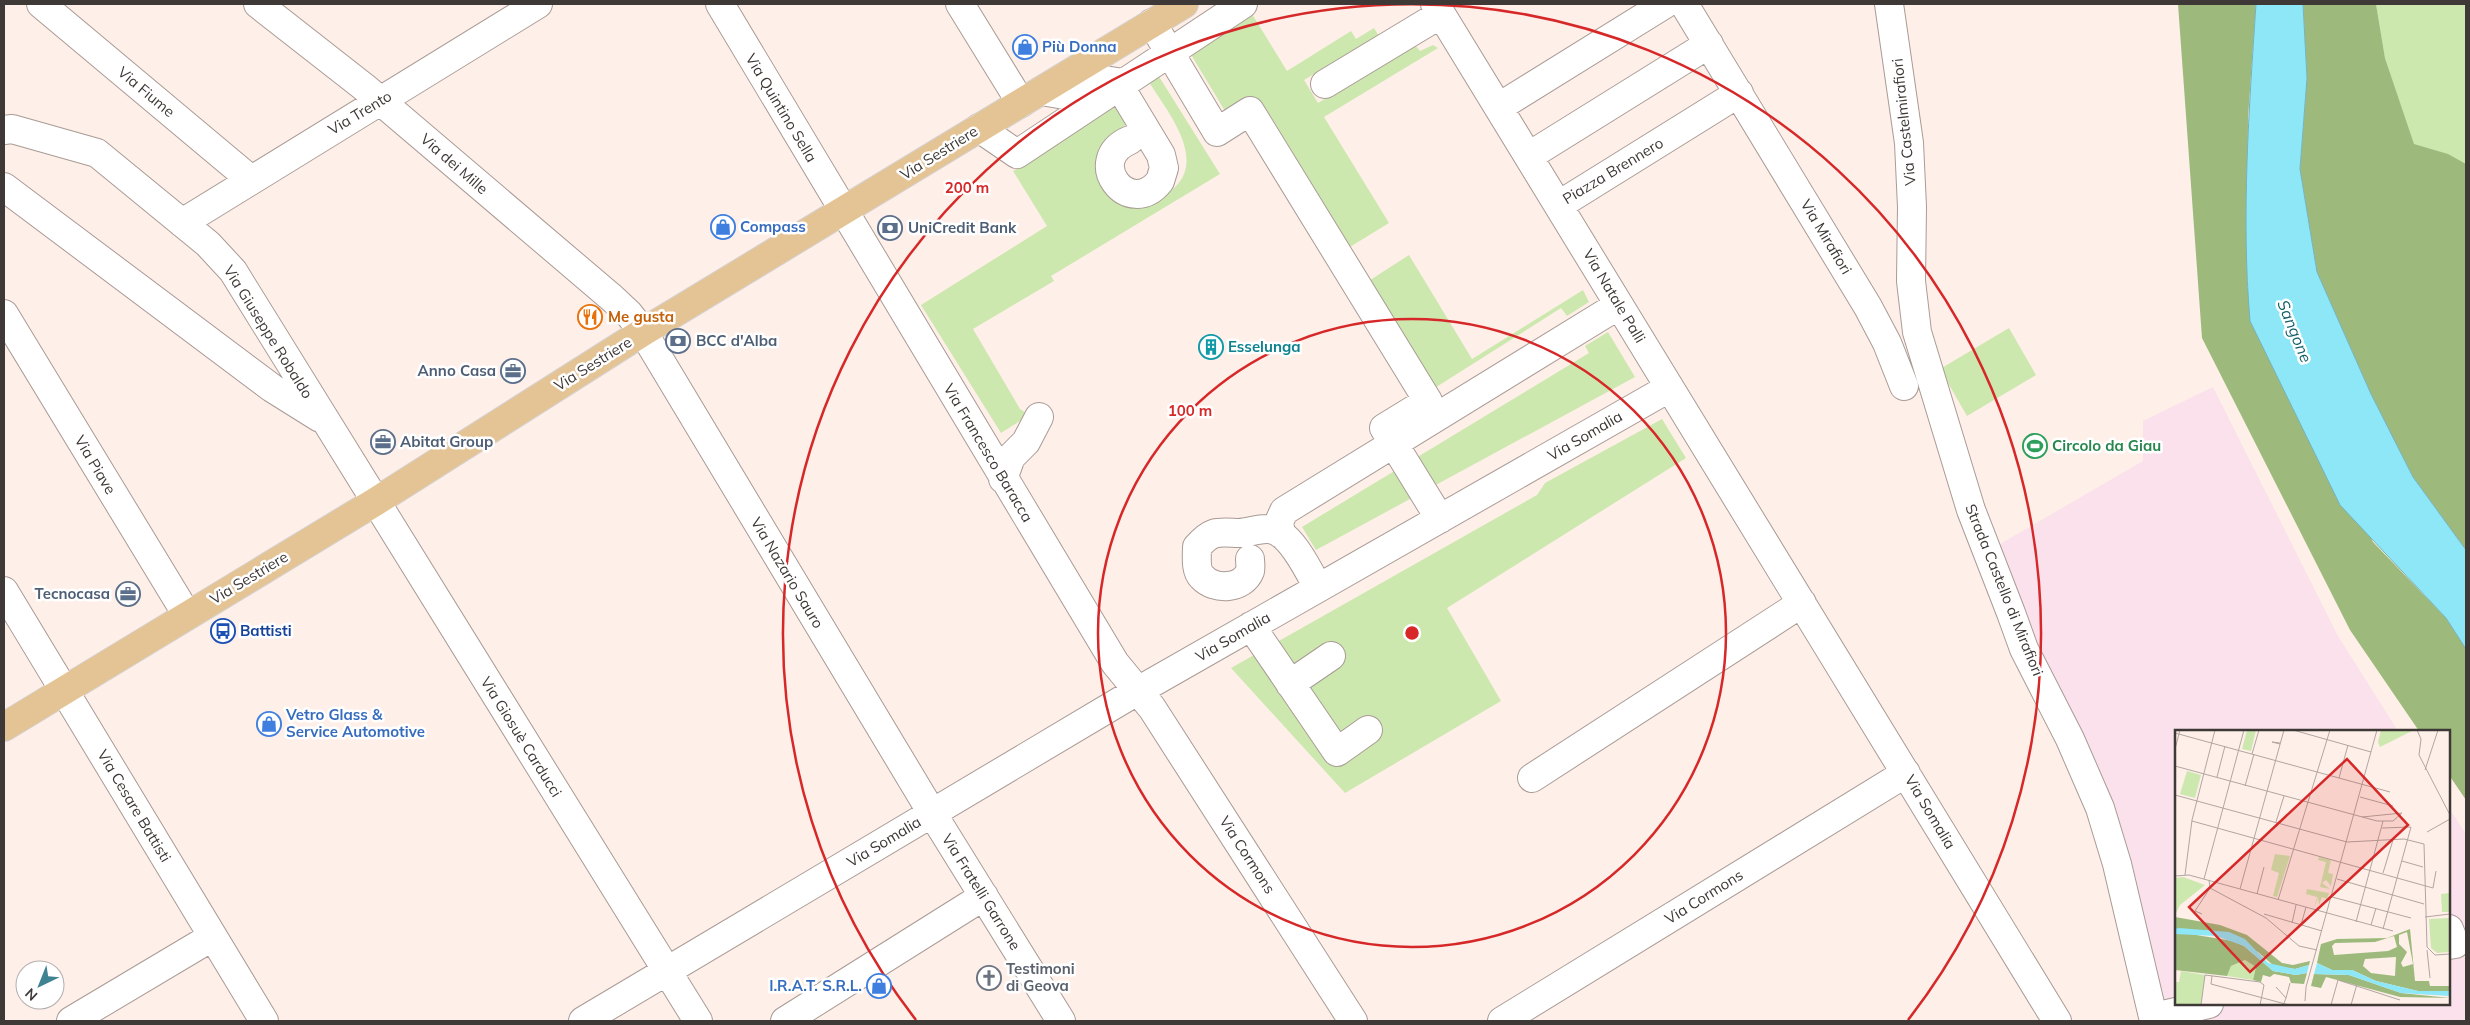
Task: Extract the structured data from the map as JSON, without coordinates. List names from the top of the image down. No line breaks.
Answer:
{"streets":{"main road":["Via Sestriere"],"street":["Via Fiume","Via Quintino Sella","Via Trento","Via Castelmirafiori","Via dei Mille","Piazza Brennero","Via Mirafiori","Via Natale Palli","Via Giuseppe Robaldo","Via Somalia","Via Francesco Baracca","Via Piave","Via Nazario Sauro","Strada Castello di Mirafiori","Via Giosuè Carducci","Via Cesare Battisti","Via Cormons","Via Fratelli Garrone"]},"crossings":[["Via Fiume","Via Trento"],["Via Quintino Sella","Via Sestriere"],["Via Quintino Sella","Via Francesco Baracca"],["Via Trento","Via dei Mille"],["Via Trento","Via Giuseppe Robaldo"],["Via Castelmirafiori","Strada Castello di Mirafiori"],["Via Sestriere","Via dei Mille"],["Via Sestriere","Via Giuseppe Robaldo"],["Via Sestriere","Via Francesco Baracca"],["Via Sestriere","Via Piave"],["Via Sestriere","Via Nazario Sauro"],["Via Sestriere","Via Giosuè Carducci"],["Via Sestriere","Via Cesare Battisti"],["Via dei Mille","Via Nazario Sauro"],["Piazza Brennero","Via Mirafiori"],["Piazza Brennero","Via Natale Palli"],["Via Natale Palli","Via Somalia"],["Via Giuseppe Robaldo","Via Giosuè Carducci"],["Via Somalia","Via Francesco Baracca"],["Via Somalia","Via Nazario Sauro"],["Via Somalia","Via Giosuè Carducci"],["Via Somalia","Via Cormons"],["Via Somalia","Via Fratelli Garrone"],["Via Francesco Baracca","Via Cormons"],["Via Nazario Sauro","Via Fratelli Garrone"]],"water":["Sangone"],"places":{"shop":["Più Donna","Compass","Vetro Glass & Service Automotive","I.R.A.T. S.R.L."],"bank":["UniCredit Bank","BCC d'Alba"],"restaurant":["Me gusta"],"building":["Esselunga"],"office":["Anno Casa","Abitat Group","Tecnocasa"],"sports":["Circolo da Giau"],"bus stop":["Battisti"],"church":["Testimoni di Geova"]},"north":"bottom left","rings":["200 m","100 m"]}
